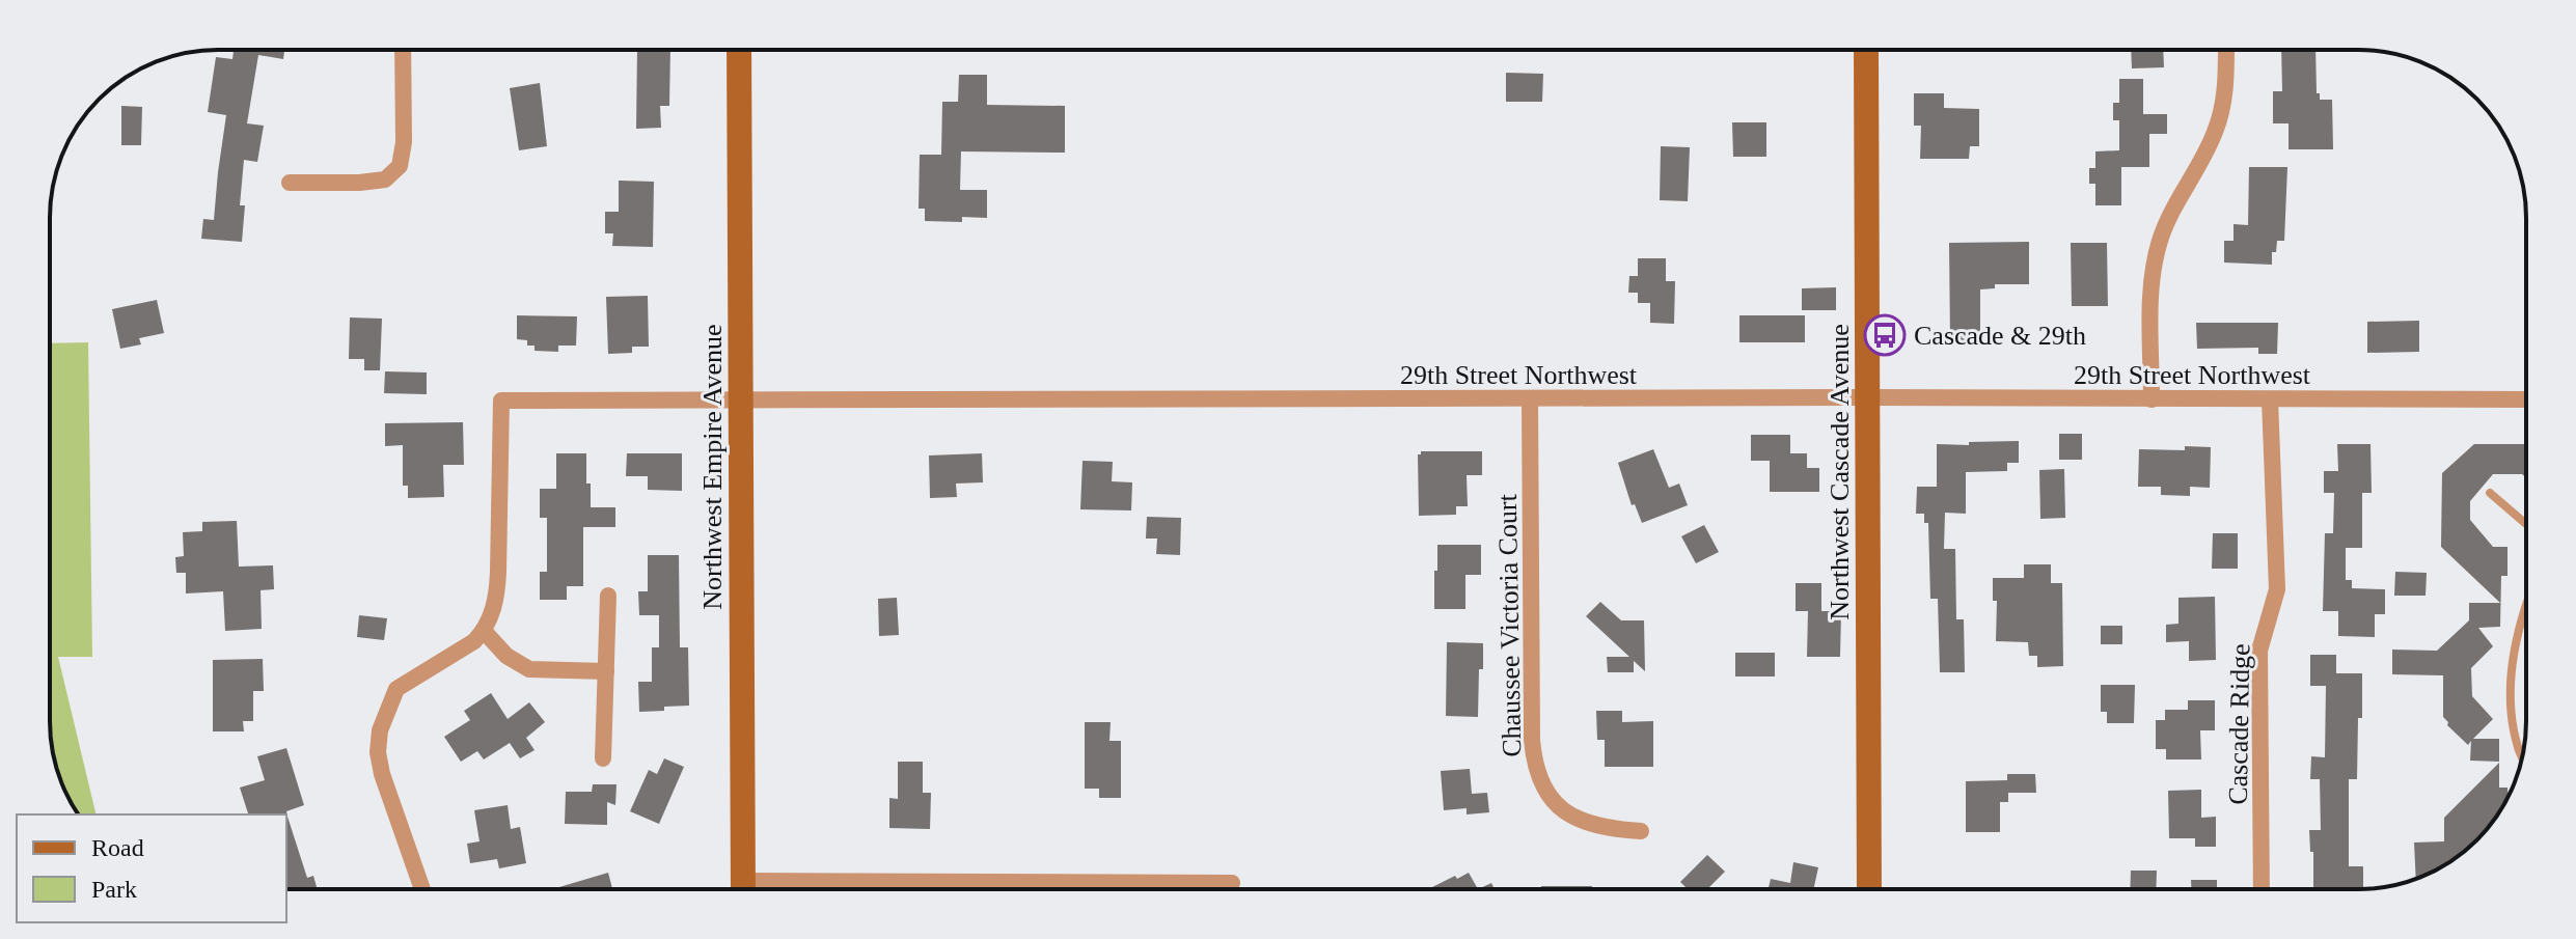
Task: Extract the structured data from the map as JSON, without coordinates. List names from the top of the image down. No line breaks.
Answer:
{"streets":{"street":["29th Street Northwest","Northwest Empire Avenue","Northwest Cascade Avenue","Chaussee Victoria Court","Cascade Ridge"]},"crossings":[["29th Street Northwest","Northwest Empire Avenue"],["29th Street Northwest","Northwest Cascade Avenue"],["29th Street Northwest","Chaussee Victoria Court"],["29th Street Northwest","Cascade Ridge"]],"places":{"bus stop":["Cascade & 29th"]},"legend":["Road","Park"]}
